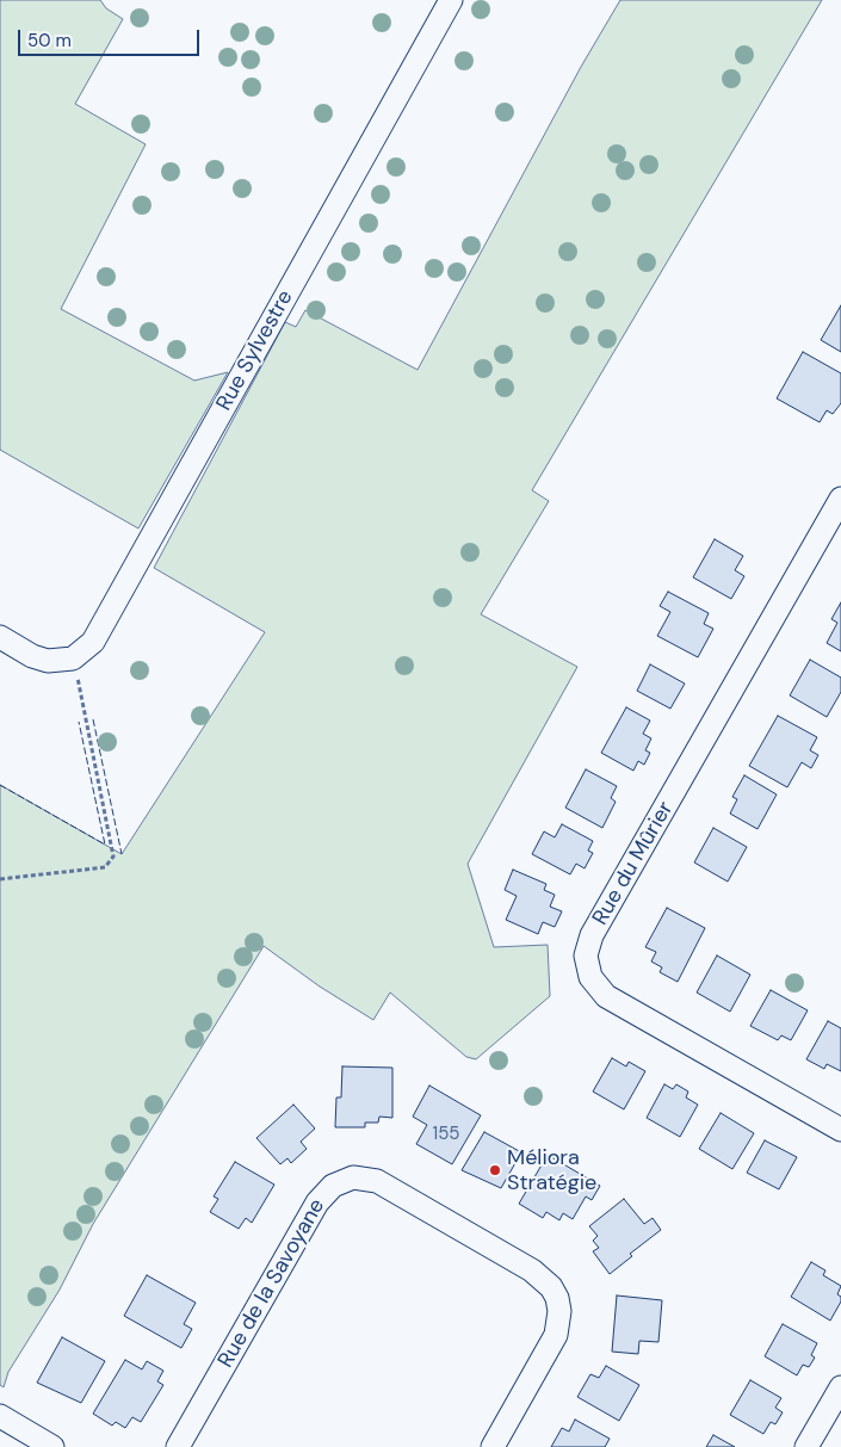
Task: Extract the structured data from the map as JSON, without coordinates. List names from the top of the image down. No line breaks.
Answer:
{"streets":{"street":["Rue Sylvestre","Rue du Mûrier","Rue de la Savoyane"]},"places":["Méliora Stratégie"],"house_numbers":["155"],"scale_bar":"50 m"}
